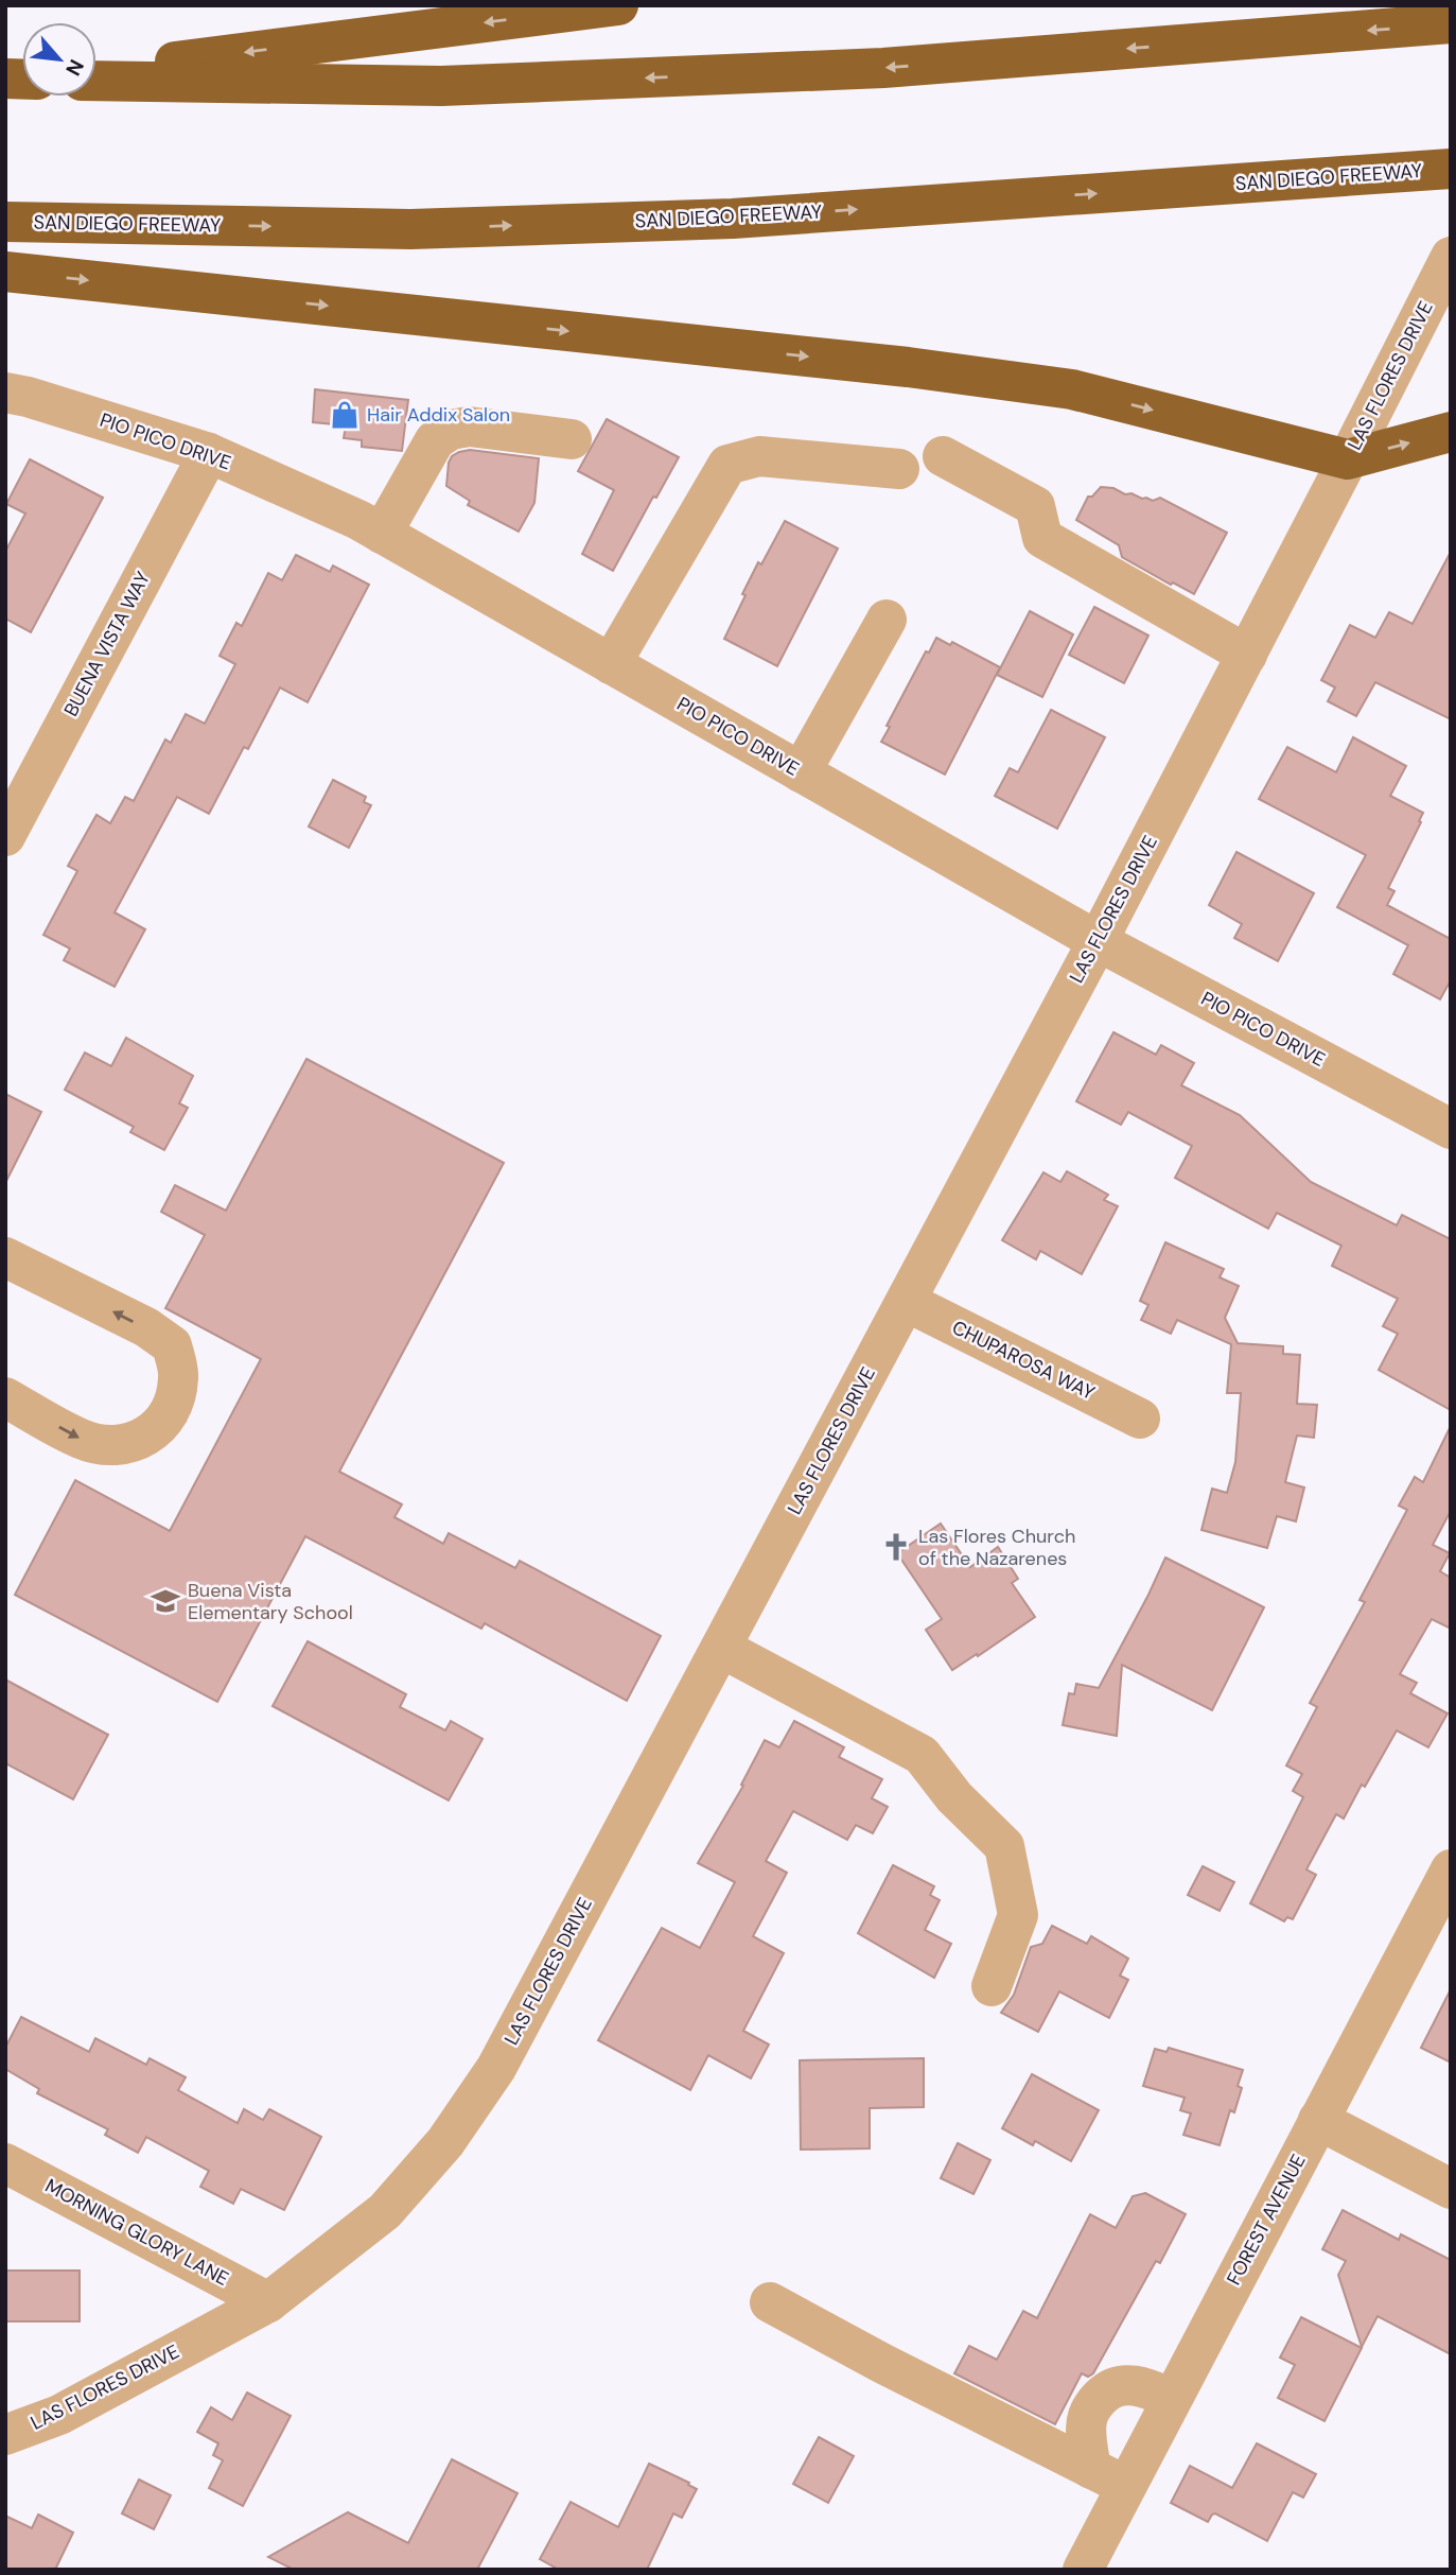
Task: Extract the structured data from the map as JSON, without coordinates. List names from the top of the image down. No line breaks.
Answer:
{"streets":{"highway":["SAN DIEGO FREEWAY"],"street":["LAS FLORES DRIVE","PIO PICO DRIVE","BUENA VISTA WAY","CHUPAROSA WAY","FOREST AVENUE","MORNING GLORY LANE"]},"crossings":[["LAS FLORES DRIVE","PIO PICO DRIVE"],["LAS FLORES DRIVE","CHUPAROSA WAY"],["LAS FLORES DRIVE","MORNING GLORY LANE"],["PIO PICO DRIVE","BUENA VISTA WAY"]],"places":{"shop":["Hair Addix Salon"],"church":["Las Flores Church of the Nazarenes"],"school or university":["Buena Vista Elementary School"]},"north":"bottom right"}
